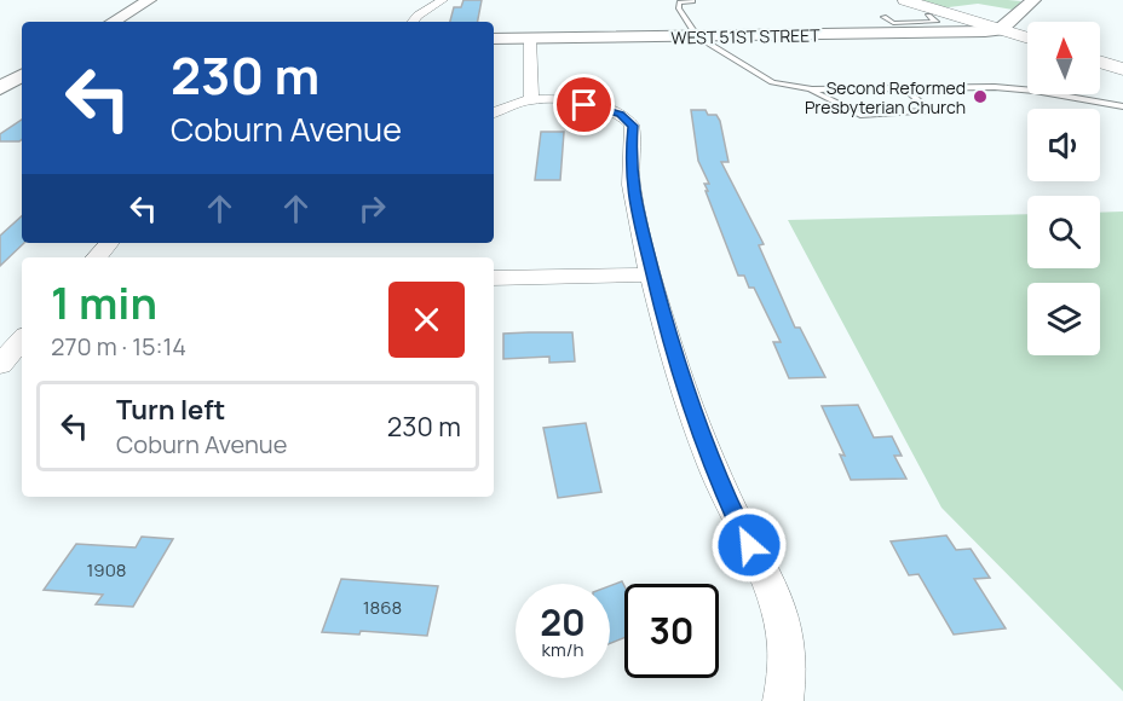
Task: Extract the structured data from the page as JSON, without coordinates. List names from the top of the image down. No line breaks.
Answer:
{"streets":{"street":["WEST 51ST STREET"]},"places":["Second Reformed Presbyterian Church"],"house_numbers":["1908","1868"],"north":"top","page":{"turn":["230 m","Coburn Avenue"],"heading":["1 min","270 m · 15:14"],"list":[{"name":"Turn left","note":"Coburn Avenue","value":"230 m"}],"speed":"20 km/h","limit":"30"}}
